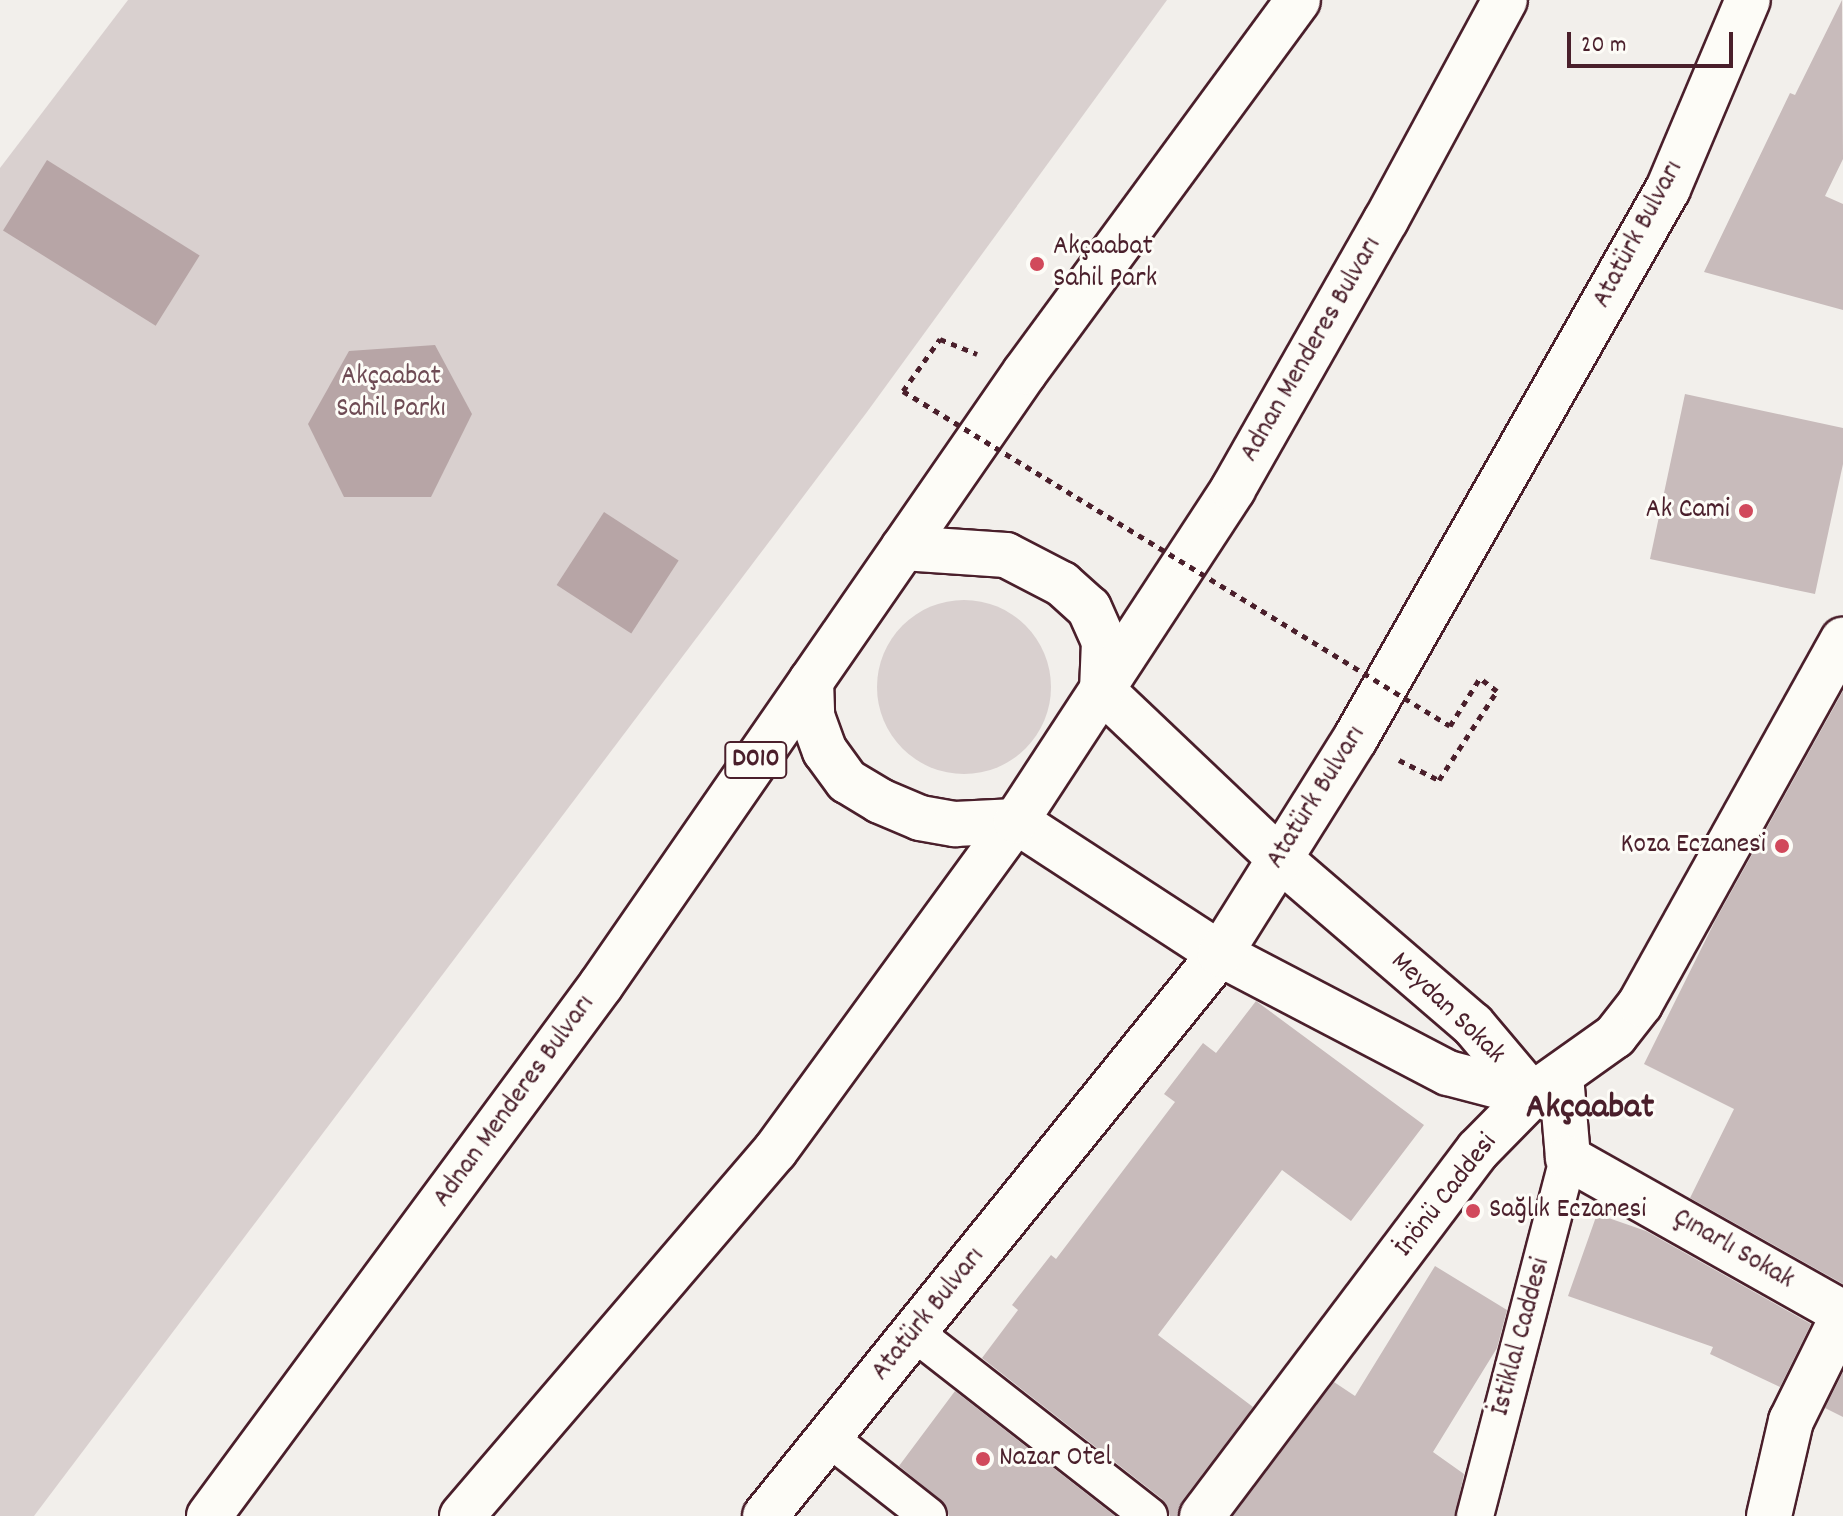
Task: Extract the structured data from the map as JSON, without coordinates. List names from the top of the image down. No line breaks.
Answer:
{"streets":{"main road":["Atatürk Bulvarı","Adnan Menderes Bulvarı","D010","Meydan Sokak","İnönü Caddesi","Çınarlı Sokak"],"street":["İstiklal Caddesi"]},"crossings":[["Atatürk Bulvarı","Meydan Sokak"],["Adnan Menderes Bulvarı","D010"],["Adnan Menderes Bulvarı","Meydan Sokak"],["D010","Meydan Sokak"],["Meydan Sokak","İnönü Caddesi"],["Çınarlı Sokak","İstiklal Caddesi"]],"districts":["Akçaabat"],"parks":["Akçaabat Sahil Parkı"],"places":["Akçaabat Sahil Park","Ak Cami","Koza Eczanesi","Sağlık Eczanesi","Nazar Otel"],"scale_bar":"20 m"}
